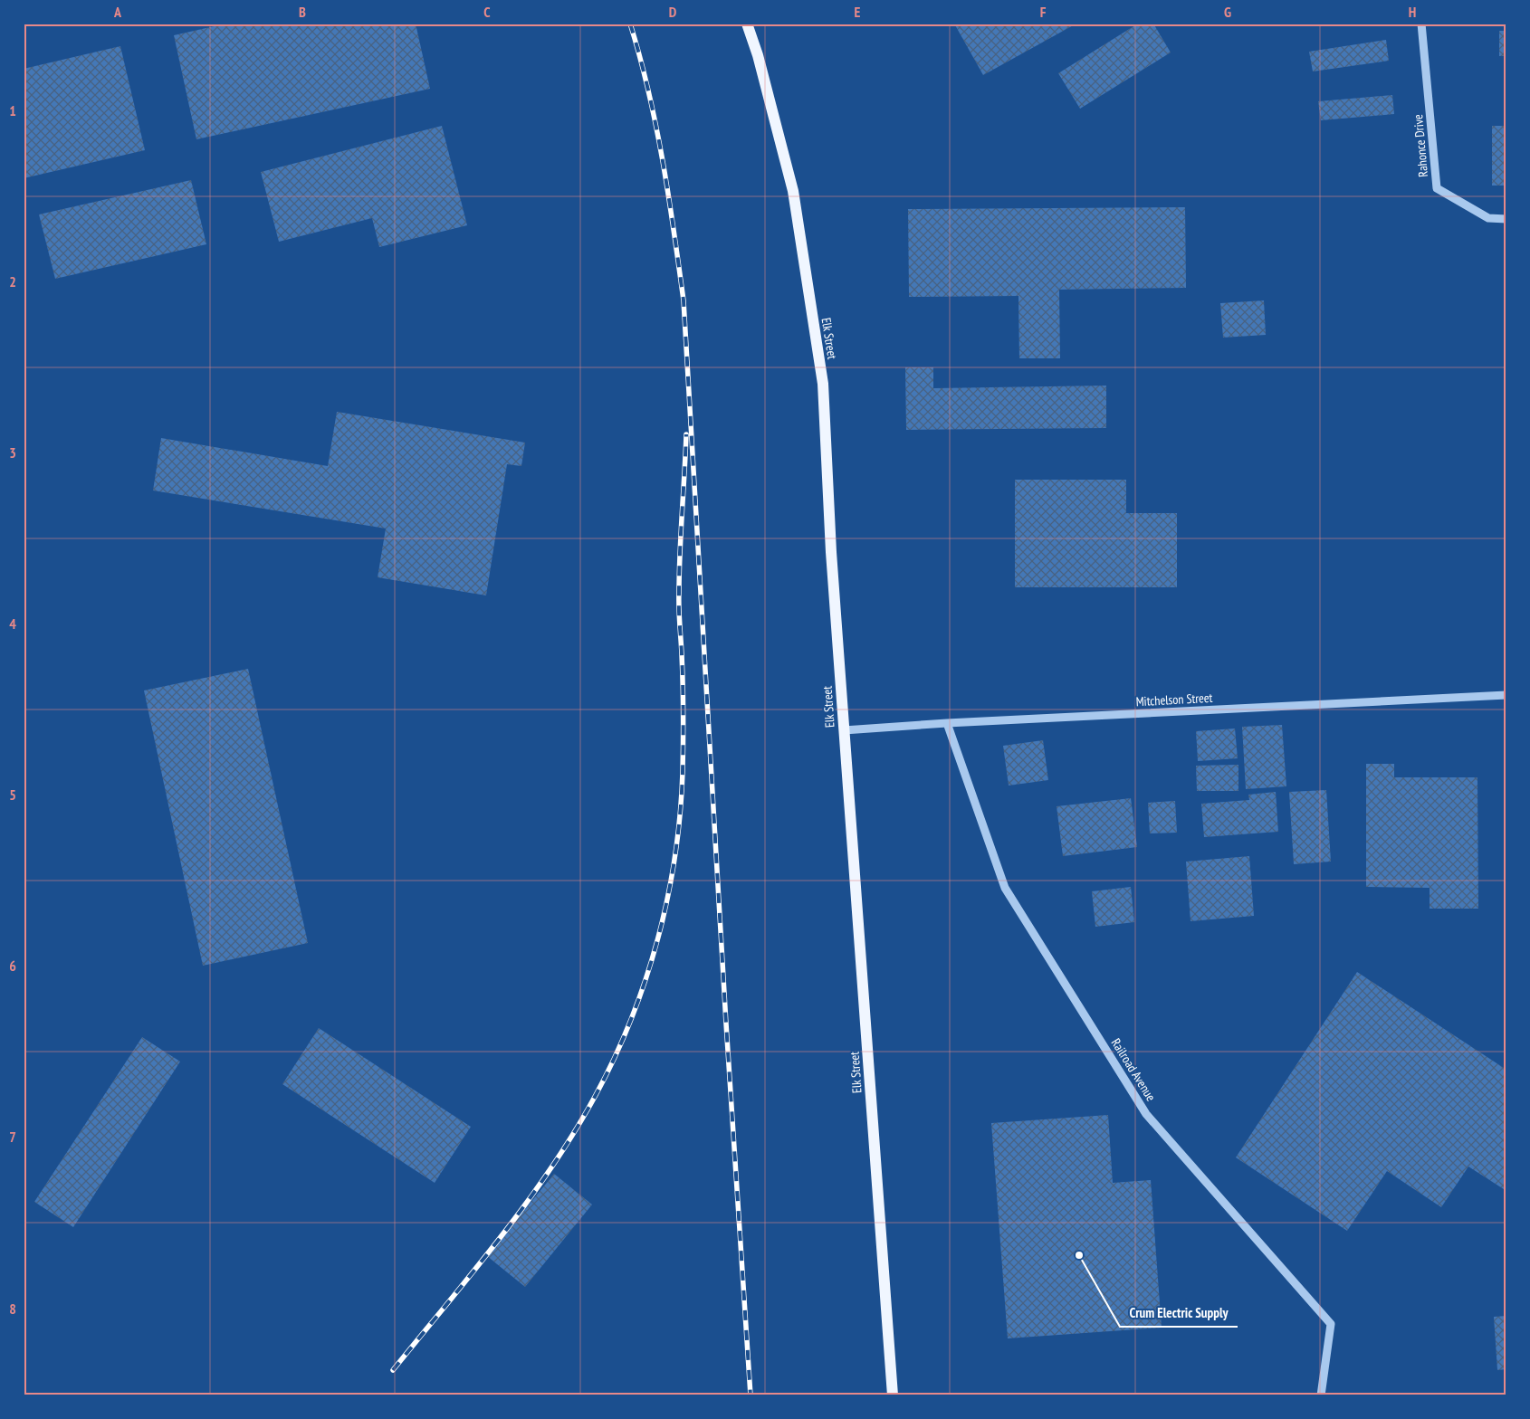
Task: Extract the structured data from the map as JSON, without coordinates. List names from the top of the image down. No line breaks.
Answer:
{"streets":{"main road":["Elk Street"],"street":["Rahonce Drive","Mitchelson Street","Railroad Avenue"]},"crossings":[["Elk Street","Mitchelson Street"],["Mitchelson Street","Railroad Avenue"]],"places":["Crum Electric Supply"],"grid":{"columns":["A","B","C","D","E","F","G","H"],"rows":["1","2","3","4","5","6","7","8"]}}
